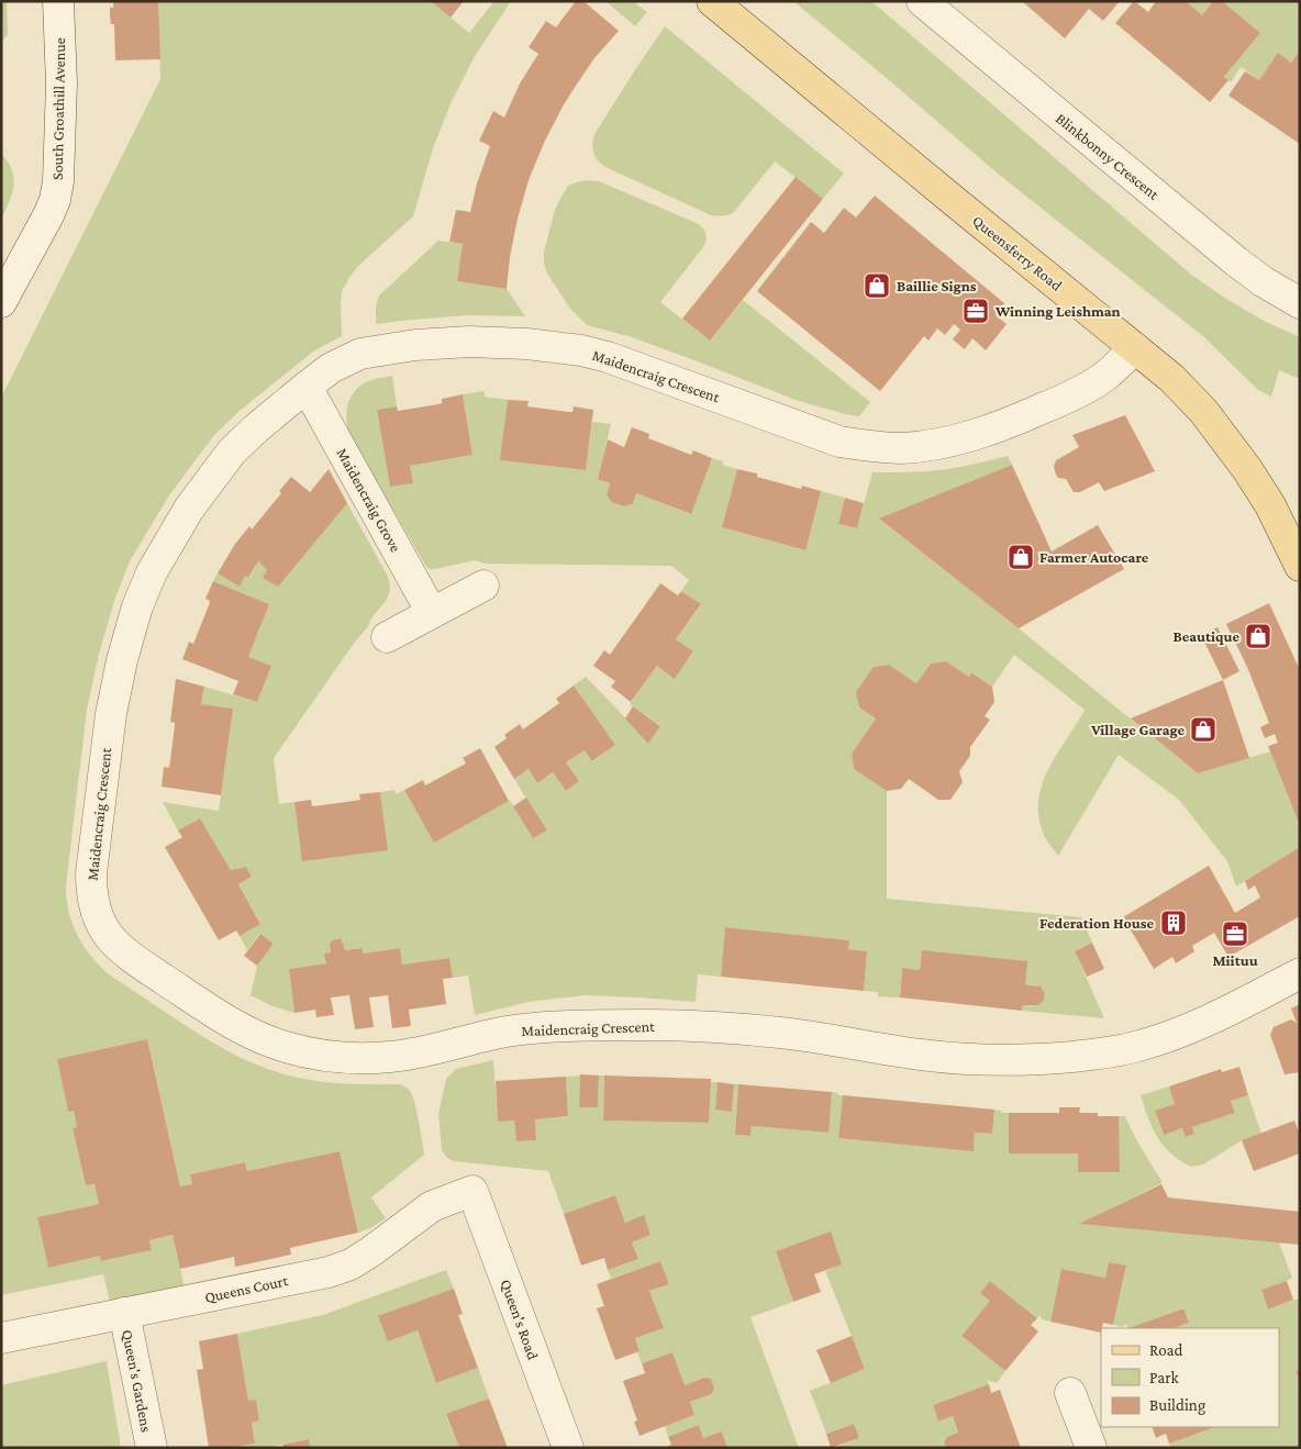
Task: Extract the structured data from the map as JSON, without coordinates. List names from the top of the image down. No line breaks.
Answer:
{"streets":{"main road":["Queensferry Road"],"street":["South Groathill Avenue","Blinkbonny Crescent","Maidencraig Crescent","Maidencraig Grove","Queens Court","Queen's Road","Queen's Gardens"]},"crossings":[["Queensferry Road","Maidencraig Crescent"],["Maidencraig Crescent","Maidencraig Grove"],["Queens Court","Queen's Road"],["Queens Court","Queen's Gardens"]],"places":{"shop":["Baillie Signs","Farmer Autocare","Beautique","Village Garage"],"office":["Winning Leishman","Miituu"],"building":["Federation House"]},"legend":["Road","Park","Building"]}
